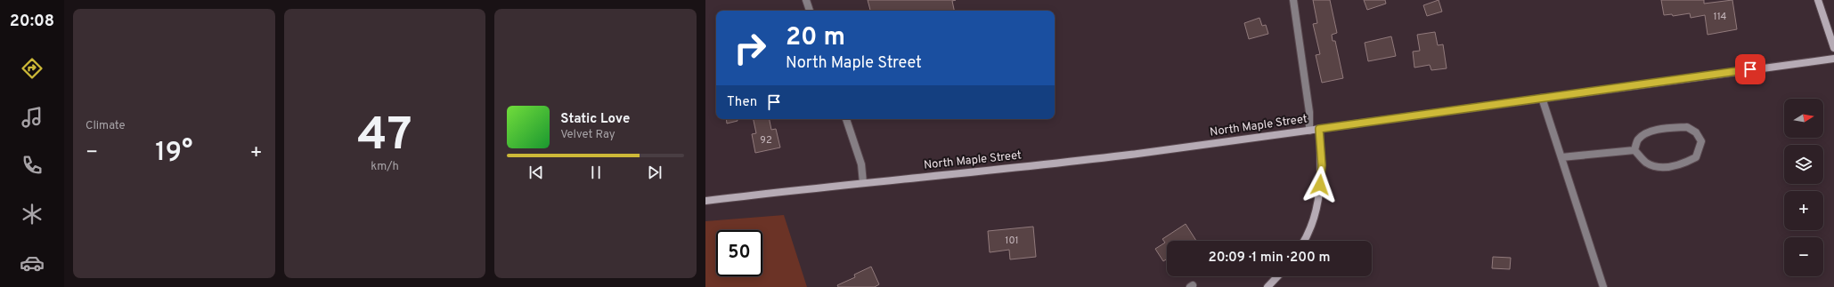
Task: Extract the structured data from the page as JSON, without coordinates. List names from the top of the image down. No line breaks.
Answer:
{"streets":{"main road":["North Maple Street"]},"house_numbers":["114","92","101"],"north":"right","page":{"tabs":"20:08","tile":["Climate",["47","km/h"]],"turn":["20 m","North Maple Street"],"then":"Then","map_buttons":["+","−"],"song":["Static Love","Velvet Ray"],"heat":["−","19°","+"],"limit":"50","trip":"20:09 · 1 min · 200 m"}}
